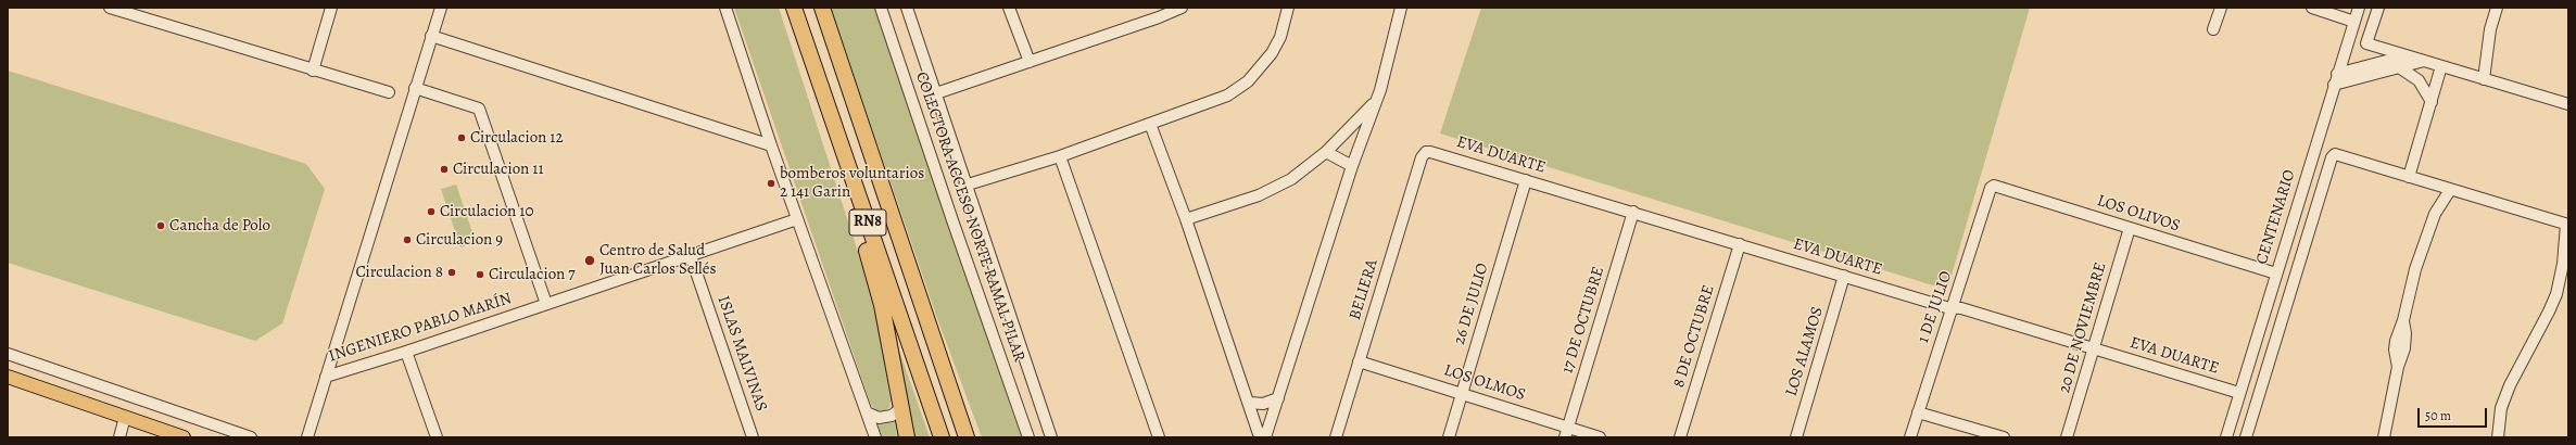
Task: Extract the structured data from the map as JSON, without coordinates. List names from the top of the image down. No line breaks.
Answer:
{"streets":{"highway":["RN8"],"street":["EVA DUARTE","LOS OLIVOS","COLECTORA ACCESO NORTE RAMAL PILAR","CENTENARIO","BELIERA","26 DE JULIO","1 DE JULIO","17 DE OCTUBRE","INGENIERO PABLO MARÍN","20 DE NOVIEMBRE","8 DE OCTUBRE","LOS ALAMOS","ISLAS MALVINAS","LOS OLMOS"]},"crossings":[["EVA DUARTE","CENTENARIO"],["EVA DUARTE","BELIERA"],["EVA DUARTE","26 DE JULIO"],["EVA DUARTE","1 DE JULIO"],["EVA DUARTE","17 DE OCTUBRE"],["EVA DUARTE","20 DE NOVIEMBRE"],["EVA DUARTE","8 DE OCTUBRE"],["EVA DUARTE","LOS ALAMOS"],["LOS OLIVOS","CENTENARIO"],["LOS OLIVOS","1 DE JULIO"],["LOS OLIVOS","20 DE NOVIEMBRE"],["BELIERA","LOS OLMOS"],["26 DE JULIO","LOS OLMOS"],["17 DE OCTUBRE","LOS OLMOS"],["INGENIERO PABLO MARÍN","ISLAS MALVINAS"]],"places":["Circulacion 12","Circulacion 11","bomberos voluntarios 2 141 Garin","Circulacion 10","Cancha de Polo","Circulacion 9","Centro de Salud Juan Carlos Sellés","Circulacion 8","Circulacion 7"],"scale_bar":"50 m"}
